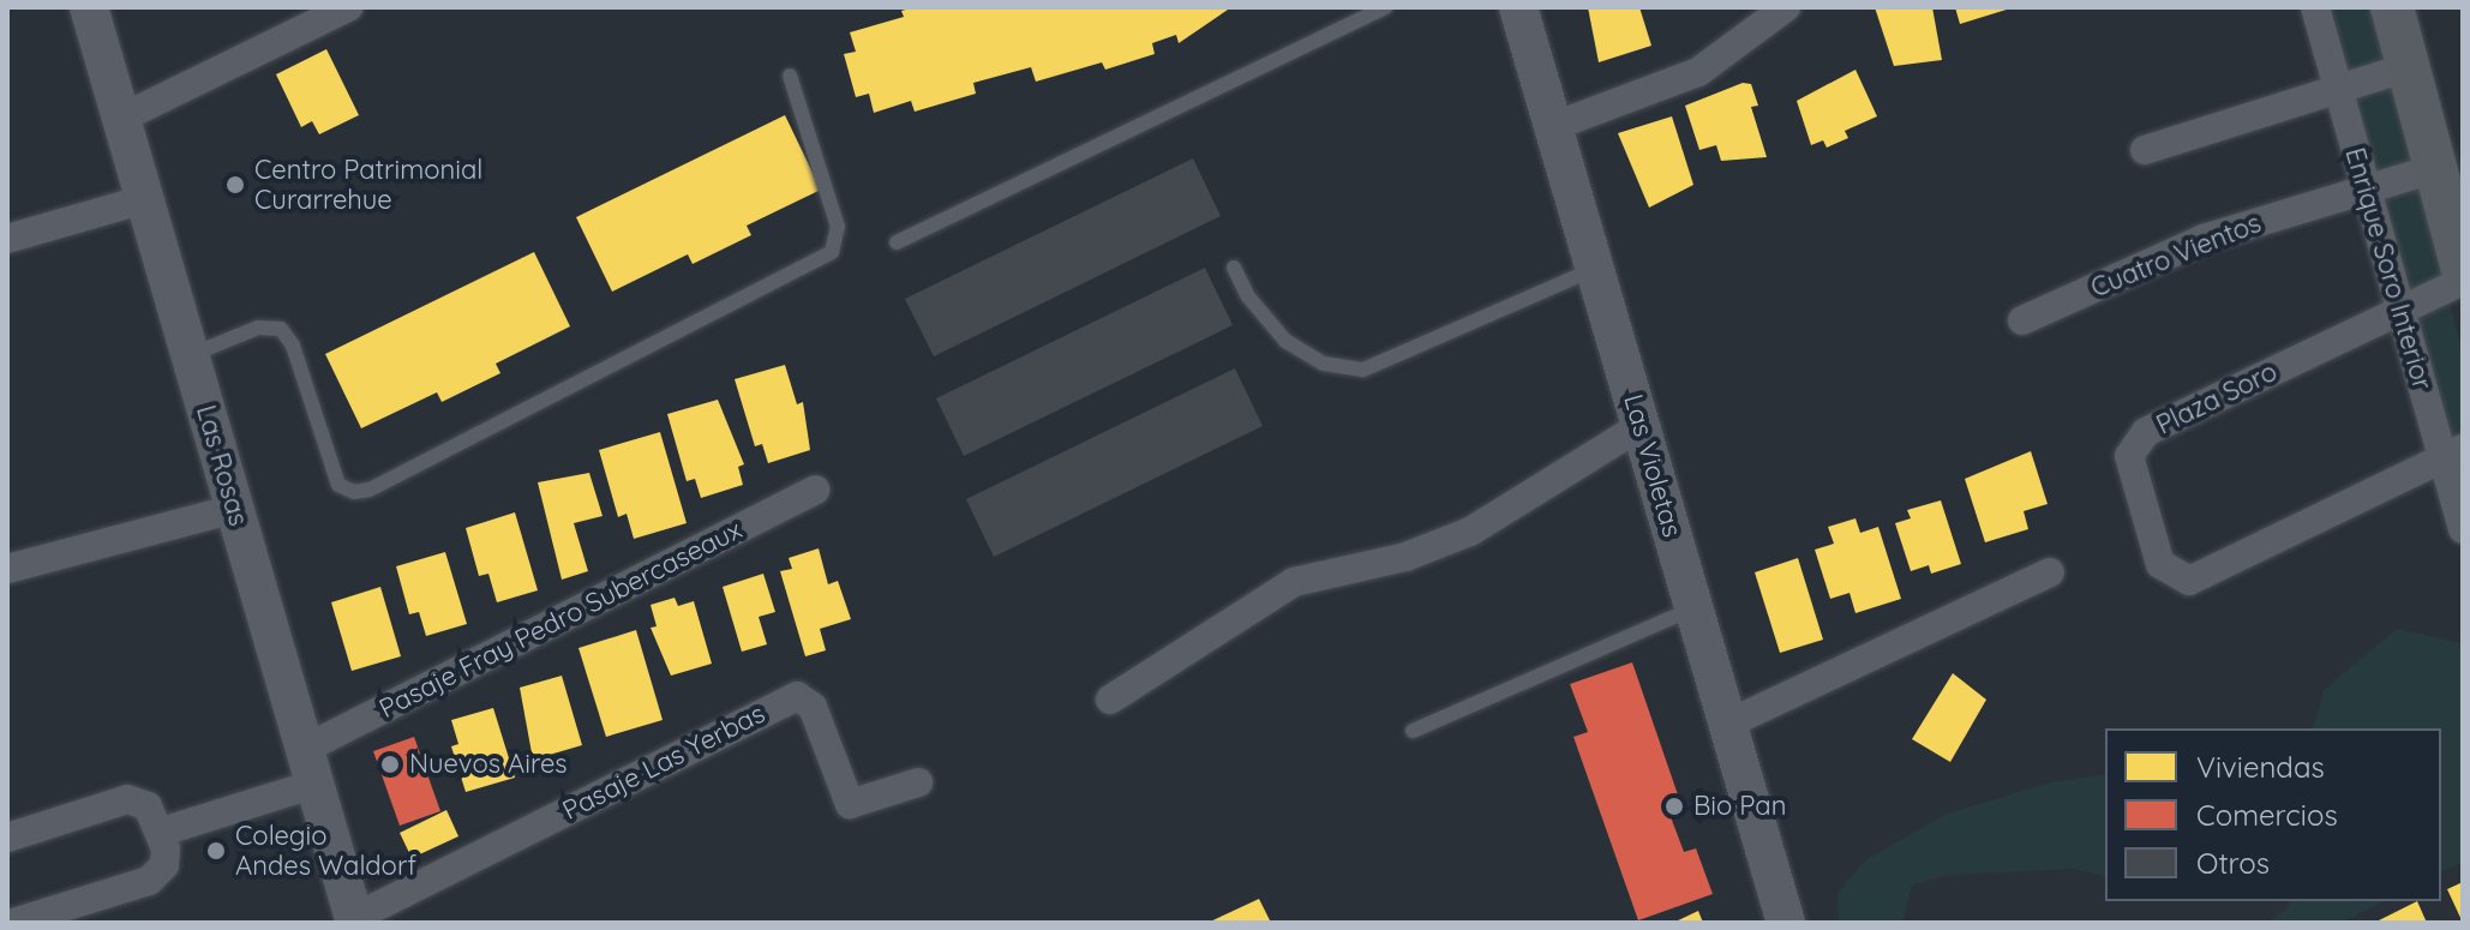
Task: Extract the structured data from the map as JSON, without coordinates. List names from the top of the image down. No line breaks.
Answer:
{"streets":{"street":["Cuatro Vientos","Enrique Soro Interior","Plaza Soro","Las Rosas","Las Violetas","Pasaje Fray Pedro Subercaseaux","Pasaje Las Yerbas"]},"crossings":[["Cuatro Vientos","Enrique Soro Interior"],["Enrique Soro Interior","Plaza Soro"],["Las Rosas","Pasaje Fray Pedro Subercaseaux"],["Las Rosas","Pasaje Las Yerbas"]],"places":["Centro Patrimonial Curarrehue","Nuevos Aires","Bio Pan","Colegio Andes Waldorf"],"legend":["Viviendas","Comercios","Otros"]}
